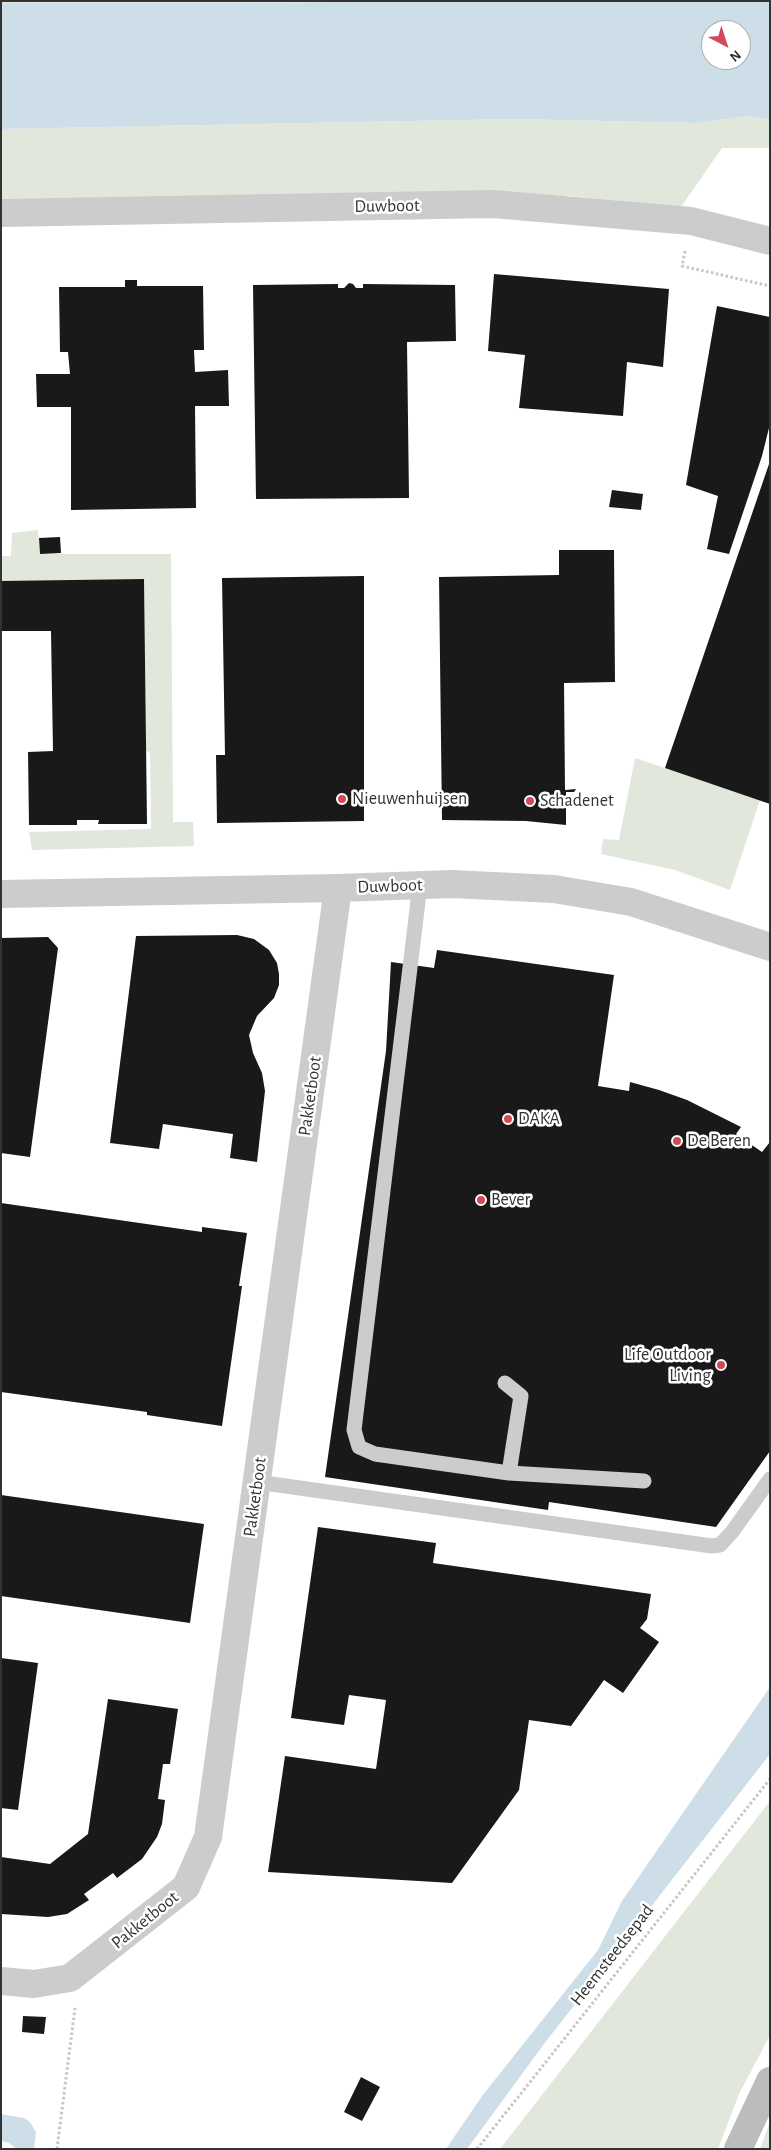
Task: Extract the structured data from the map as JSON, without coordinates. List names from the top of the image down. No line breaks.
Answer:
{"streets":{"street":["Duwboot","Pakketboot"],"path":["Heemsteedsepad"]},"crossings":[["Duwboot","Pakketboot"]],"places":["Nieuwenhuijsen","Schadenet","DAKA","De Beren","Bever","Life Outdoor Living"],"north":"bottom right"}
